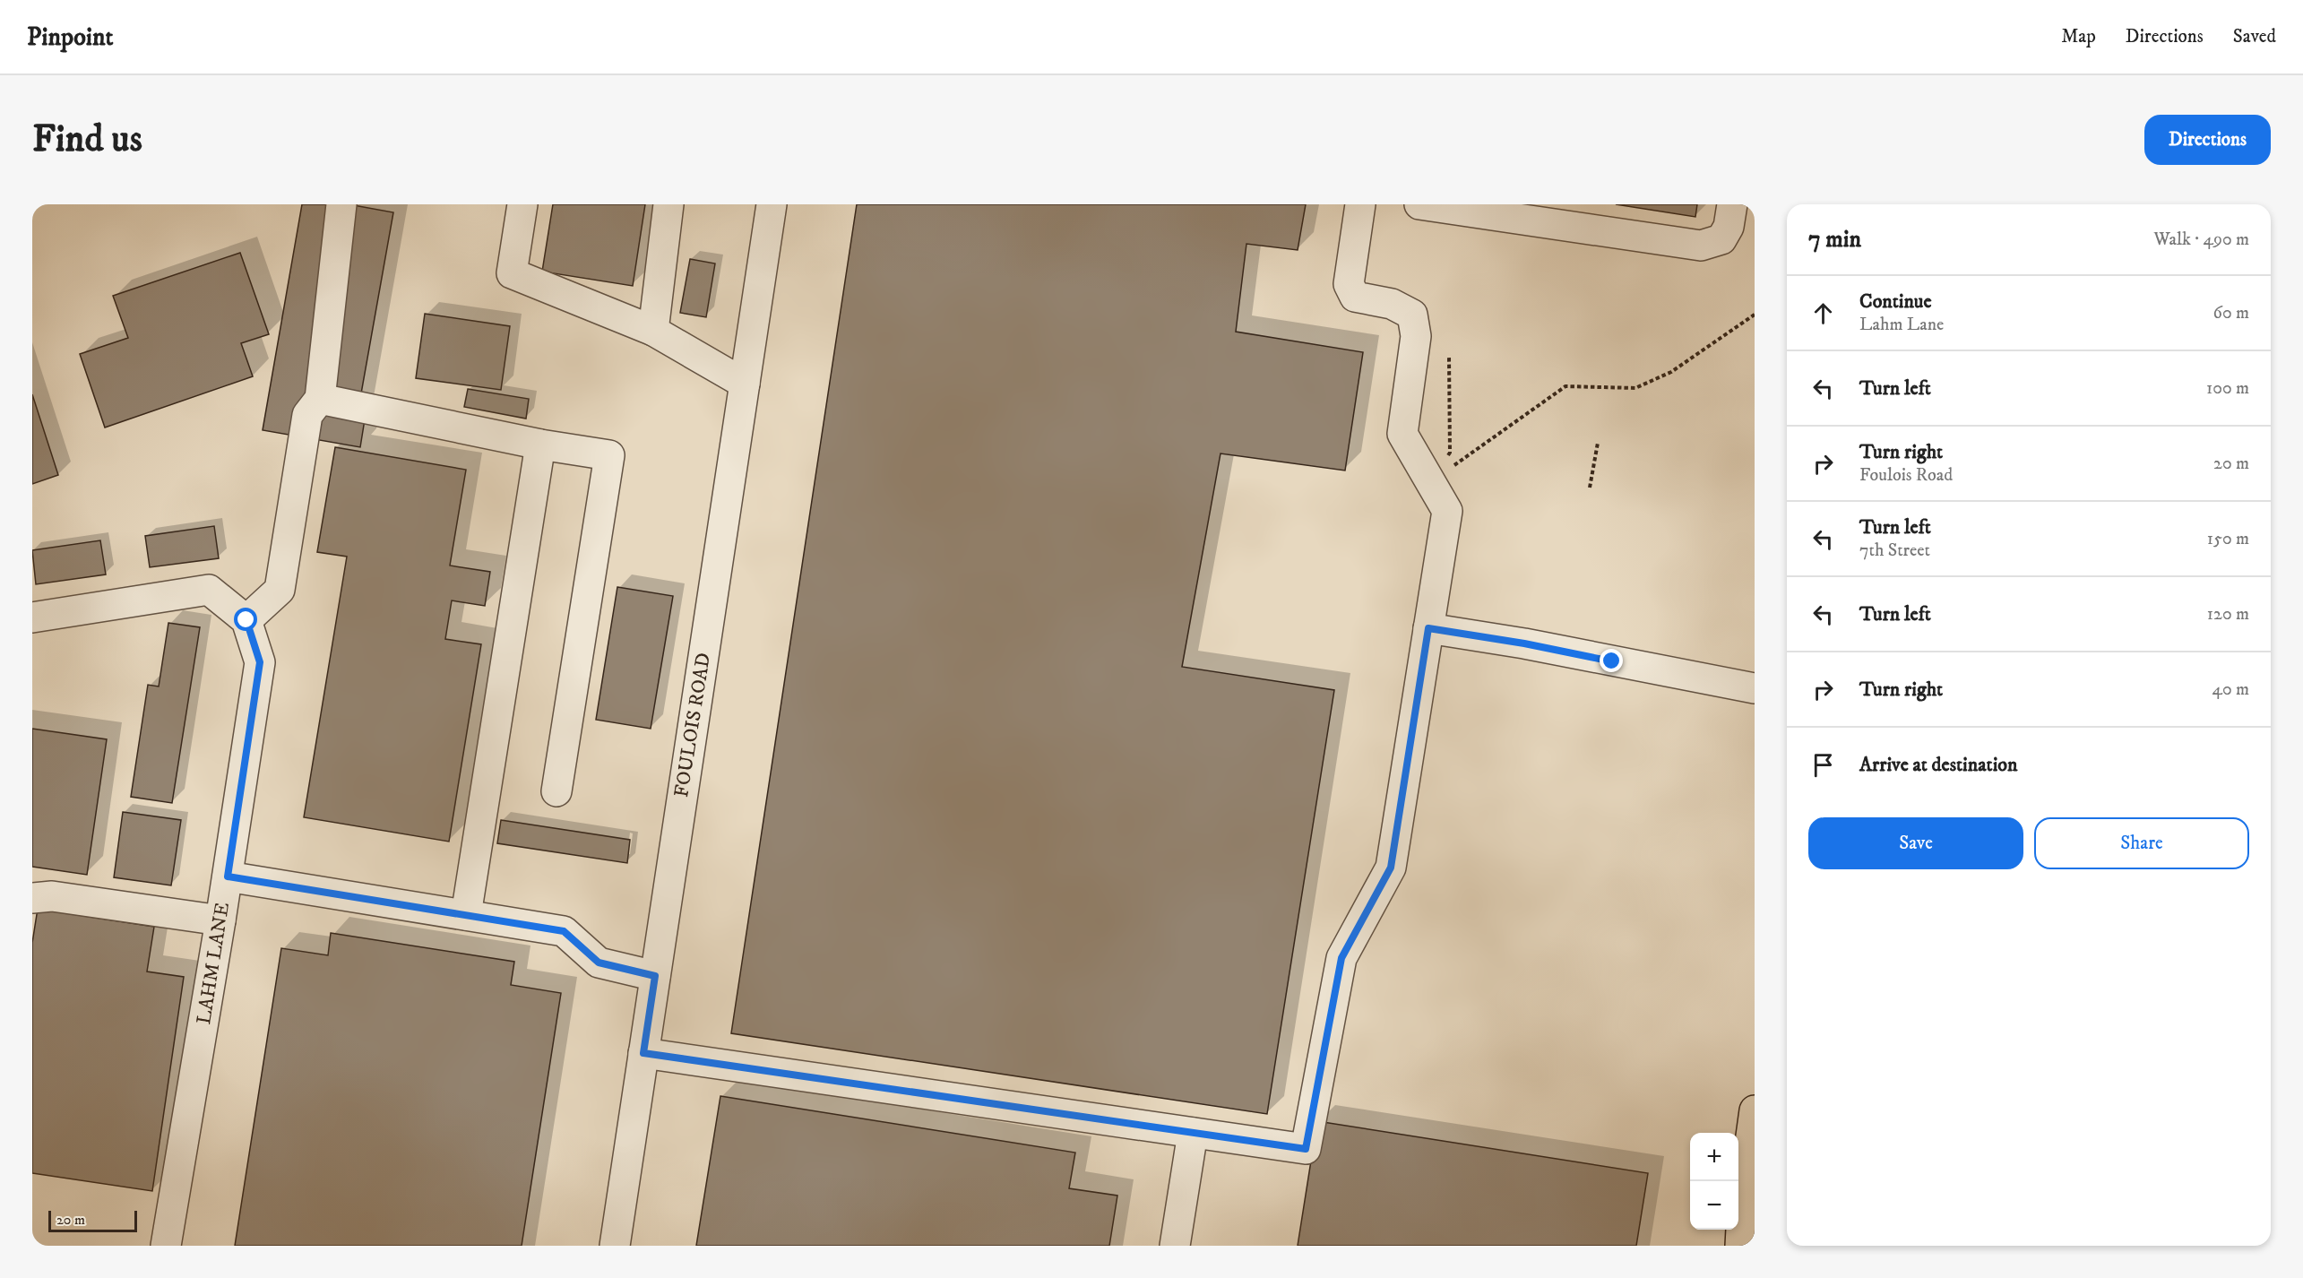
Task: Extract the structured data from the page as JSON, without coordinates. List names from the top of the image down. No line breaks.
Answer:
{"streets":{"street":["FOULOIS ROAD","LAHM LANE"]},"scale_bar":"20 m","page":{"header":"Pinpoint","nav":["Map","Directions","Saved"],"buttons":["Directions",["Save","Share"]],"title":"Find us","heading":["7 min","Walk · 490 m"],"list":[["Continue","Lahm Lane","60 m"],["Turn left","100 m"],["Turn right","Foulois Road","20 m"],["Turn left","7th Street","150 m"],["Turn left","120 m"],["Turn right","40 m"],"Arrive at destination"],"map_buttons":["+","−"],"scale":"20 m"}}
